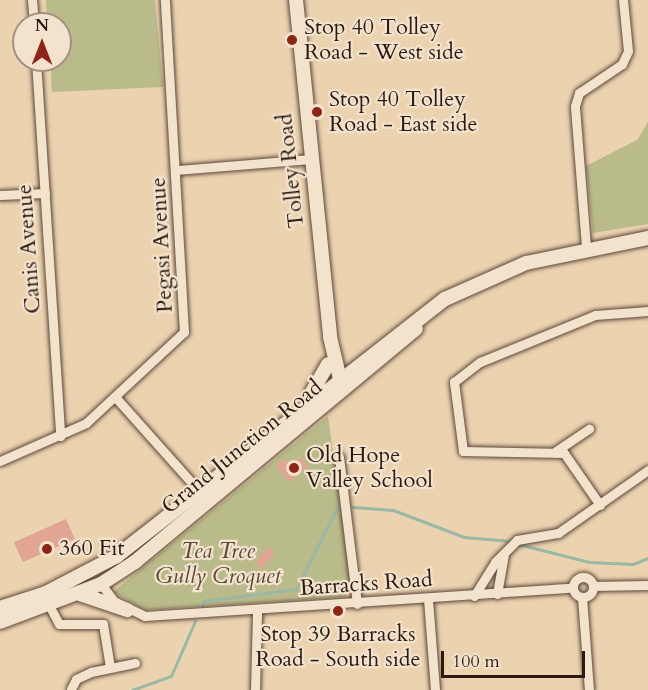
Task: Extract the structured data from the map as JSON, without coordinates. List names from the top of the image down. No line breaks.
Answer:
{"streets":{"main road":["Tolley Road","Grand Junction Road"],"street":["Pegasi Avenue","Canis Avenue","Barracks Road"]},"crossings":[["Tolley Road","Grand Junction Road"],["Pegasi Avenue","Canis Avenue"]],"parks":["Tea Tree Gully Croquet"],"places":["Stop 40 Tolley Road - West side","Stop 40 Tolley Road - East side","Old Hope Valley School","360 Fit","Stop 39 Barracks Road - South side"],"scale_bar":"100 m","north":"top"}
